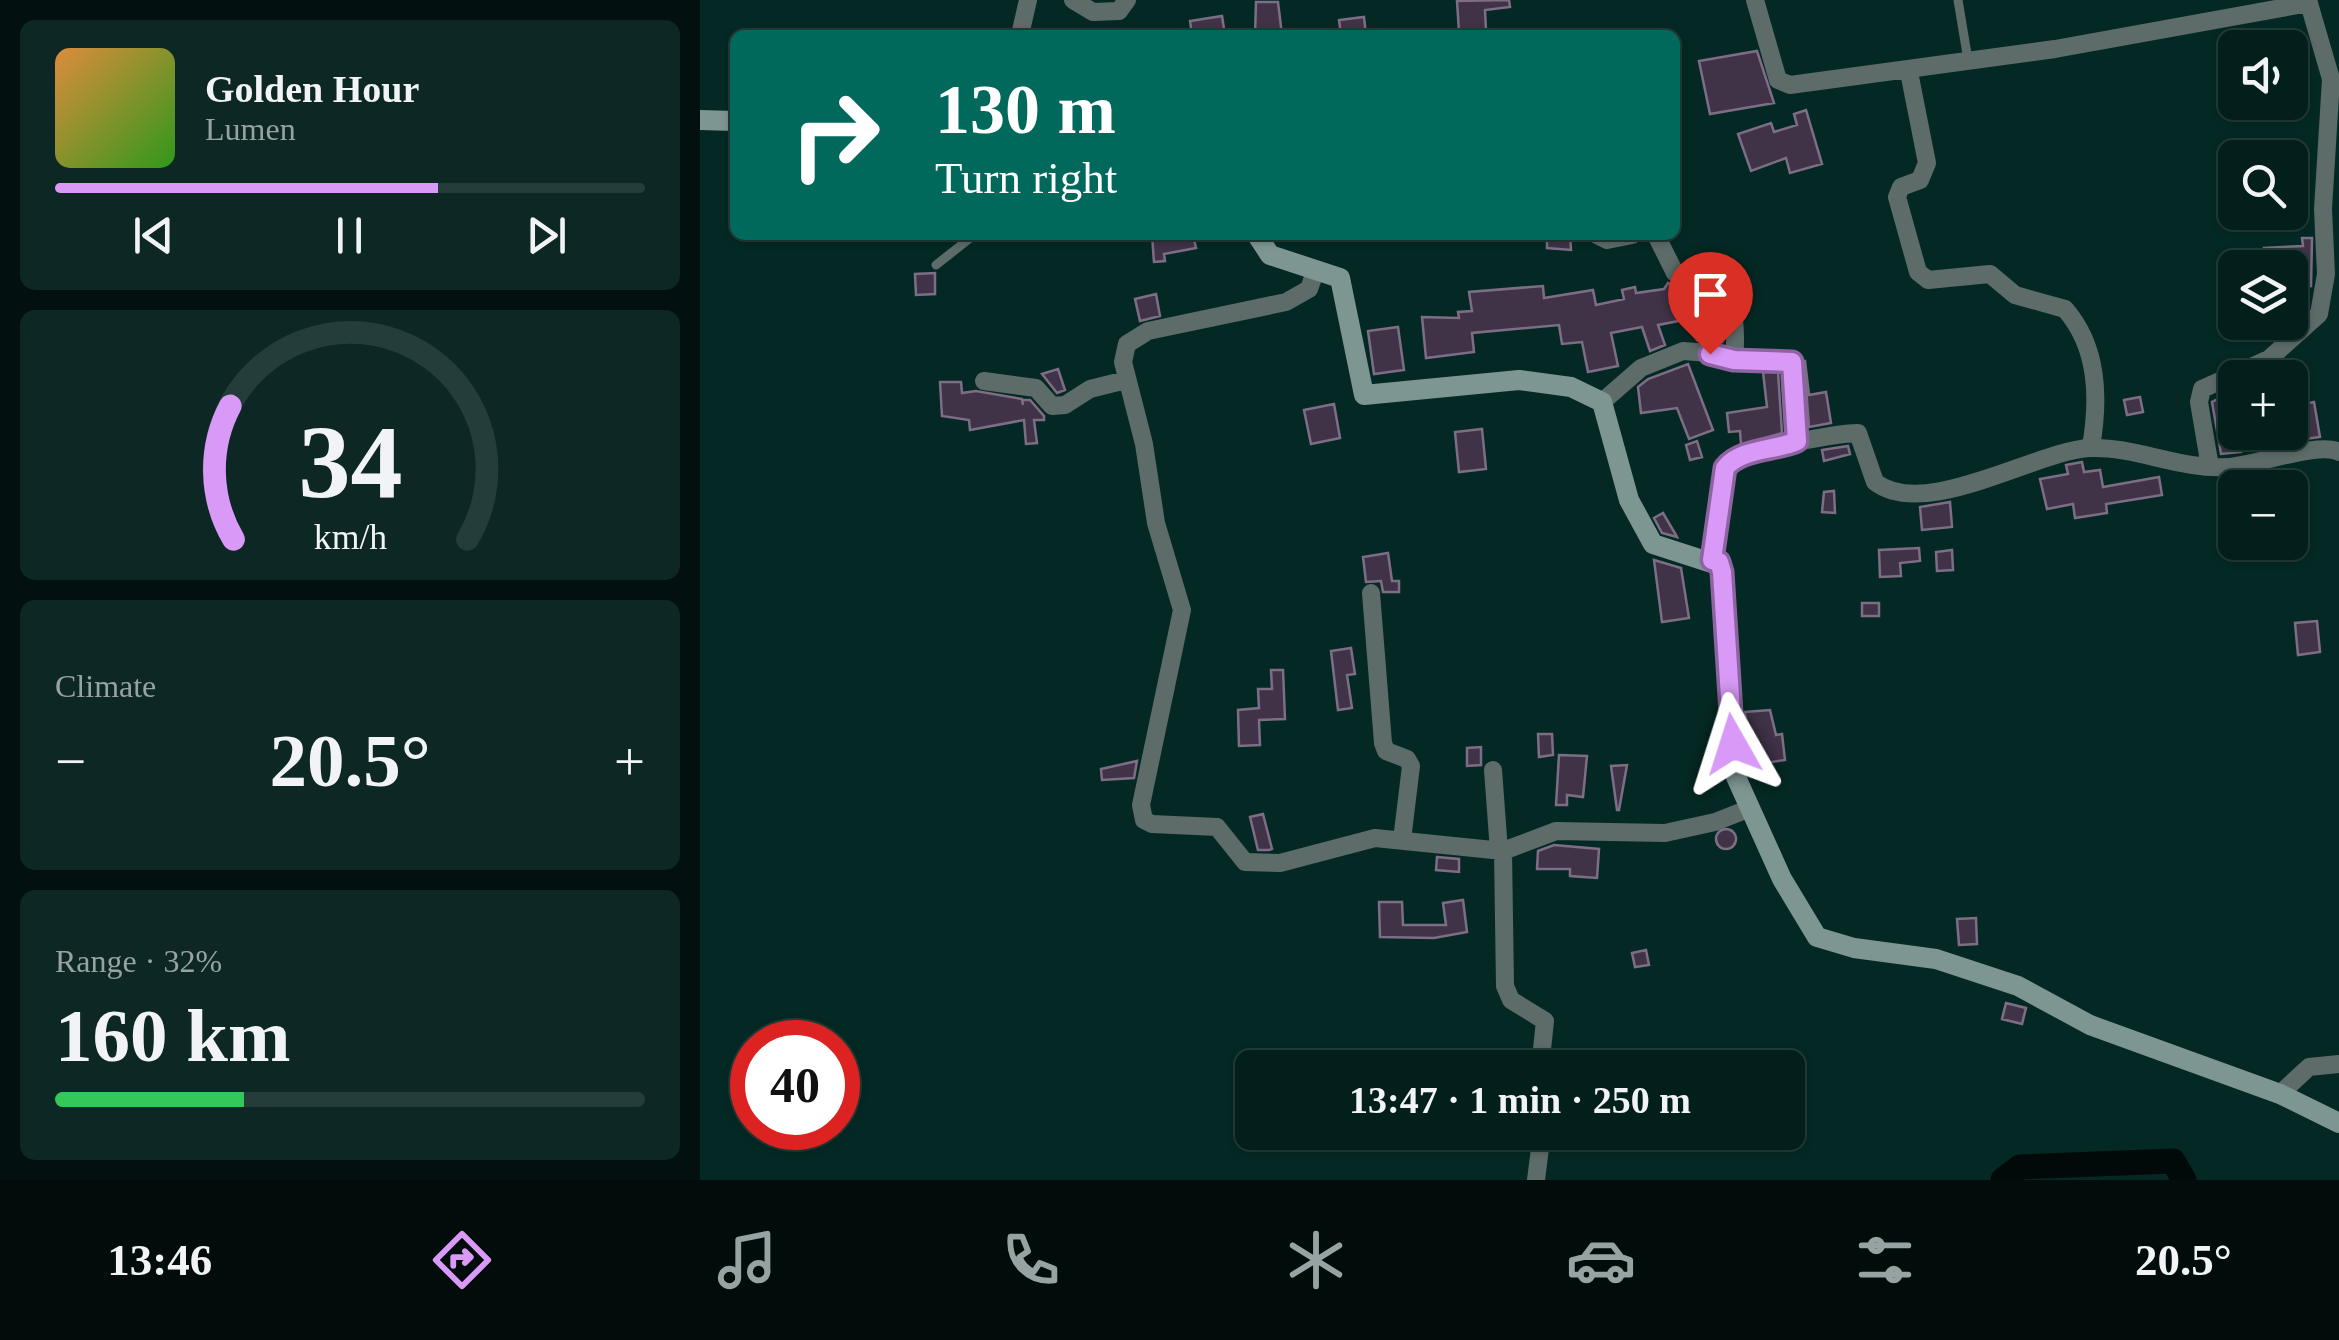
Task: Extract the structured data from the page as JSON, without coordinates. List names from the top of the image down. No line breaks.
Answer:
{"page":{"map_buttons":["+","−"],"turn":["130 m","Turn right"],"song":["Golden Hour","Lumen"],"tile":["Climate",["Range · 32%","160 km"]],"heat":["−","20.5°","+"],"limit":"40","trip":"13:47 · 1 min · 250 m","tabs":["13:46","20.5°"],"gauge":["34","km/h"]}}
